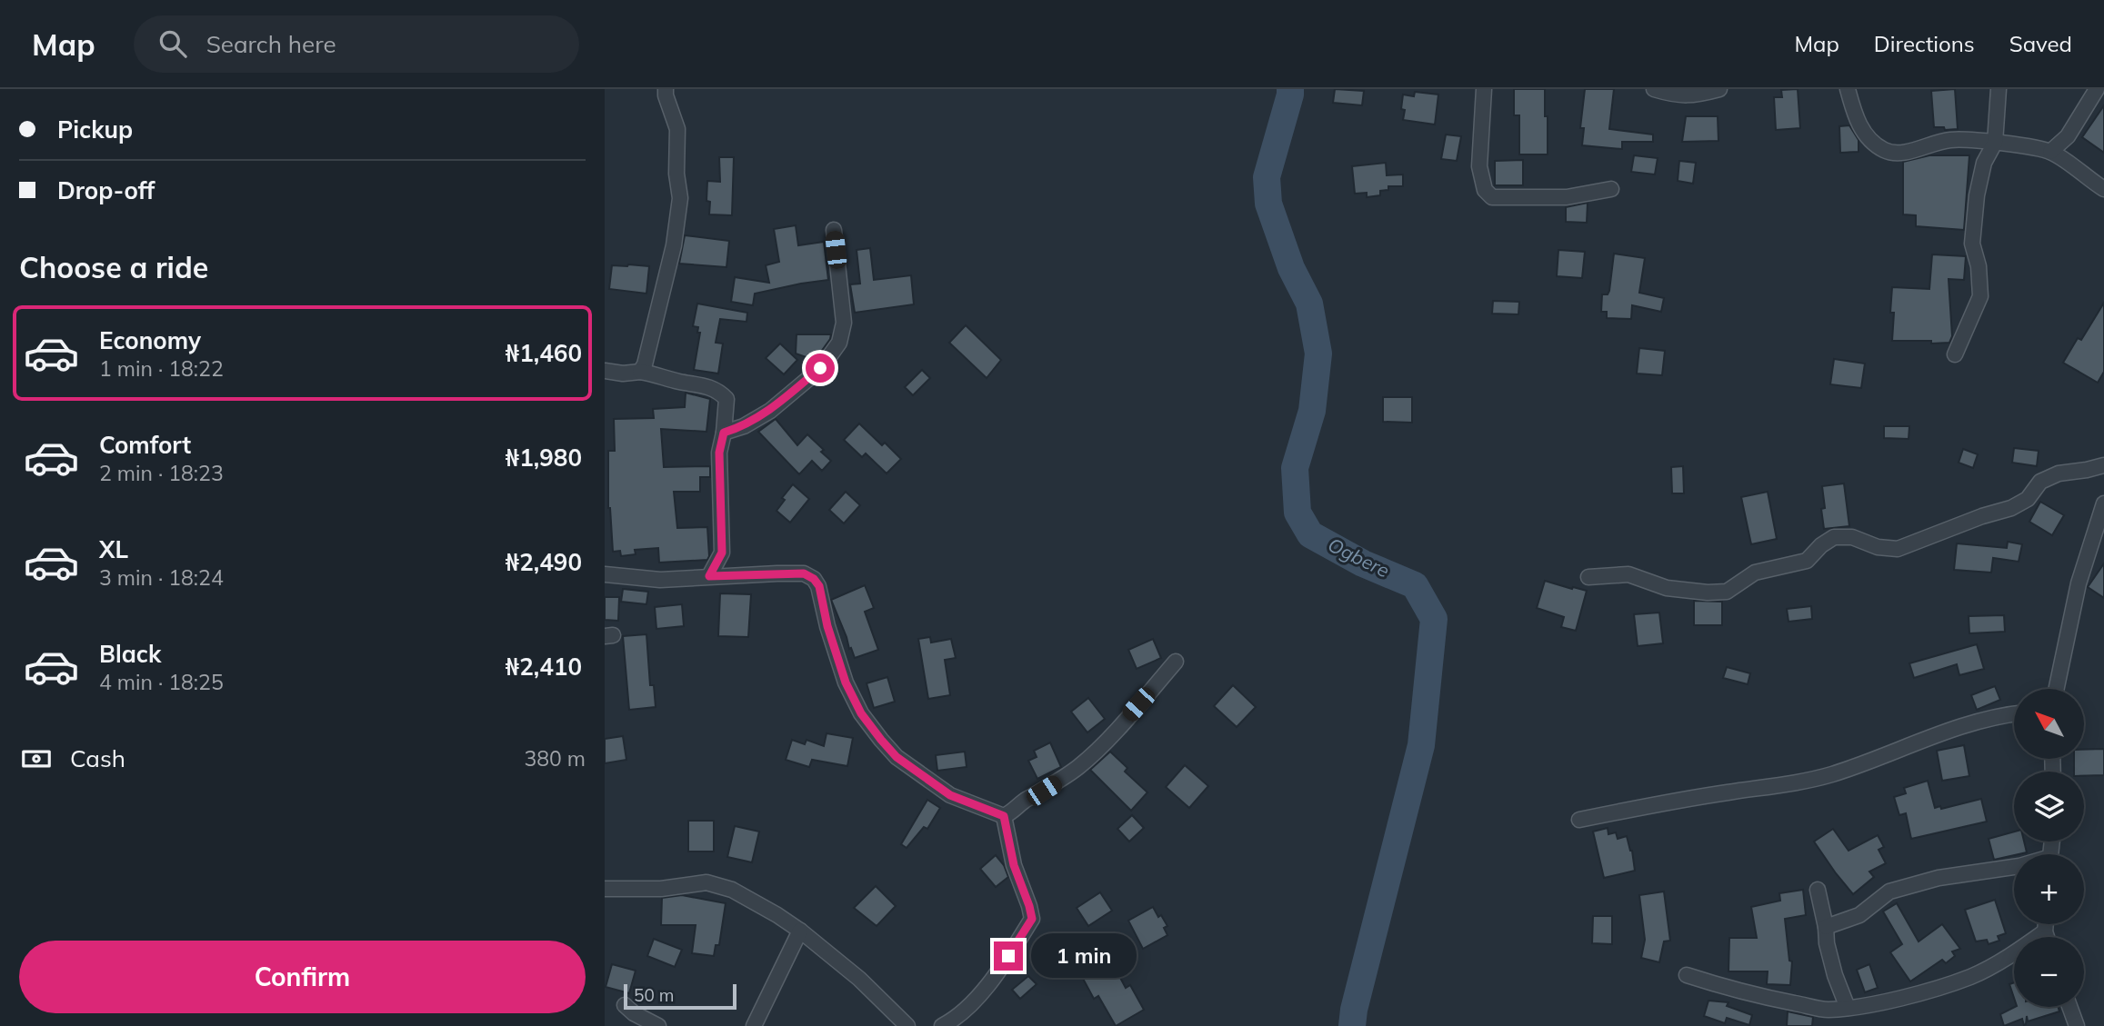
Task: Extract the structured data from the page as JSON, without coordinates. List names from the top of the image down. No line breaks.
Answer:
{"water":["Ogbere"],"scale_bar":"50 m","north":"top left","page":{"header":"Map","search":"Search here","nav":["Map","Directions","Saved"],"banner":["Pickup","Drop-off"],"heading":"Choose a ride","list":[{"name":"Economy","note":"1 min · 18:22","value":"₦1,460"},{"name":"Comfort","note":"2 min · 18:23","value":"₦1,980"},{"name":"XL","note":"3 min · 18:24","value":"₦2,490"},{"name":"Black","note":"4 min · 18:25","value":"₦2,410"}],"map_buttons":["+","−"],"pay":["Cash","380 m"],"buttons":"Confirm","bubble":"1 min","scale":"50 m"}}
